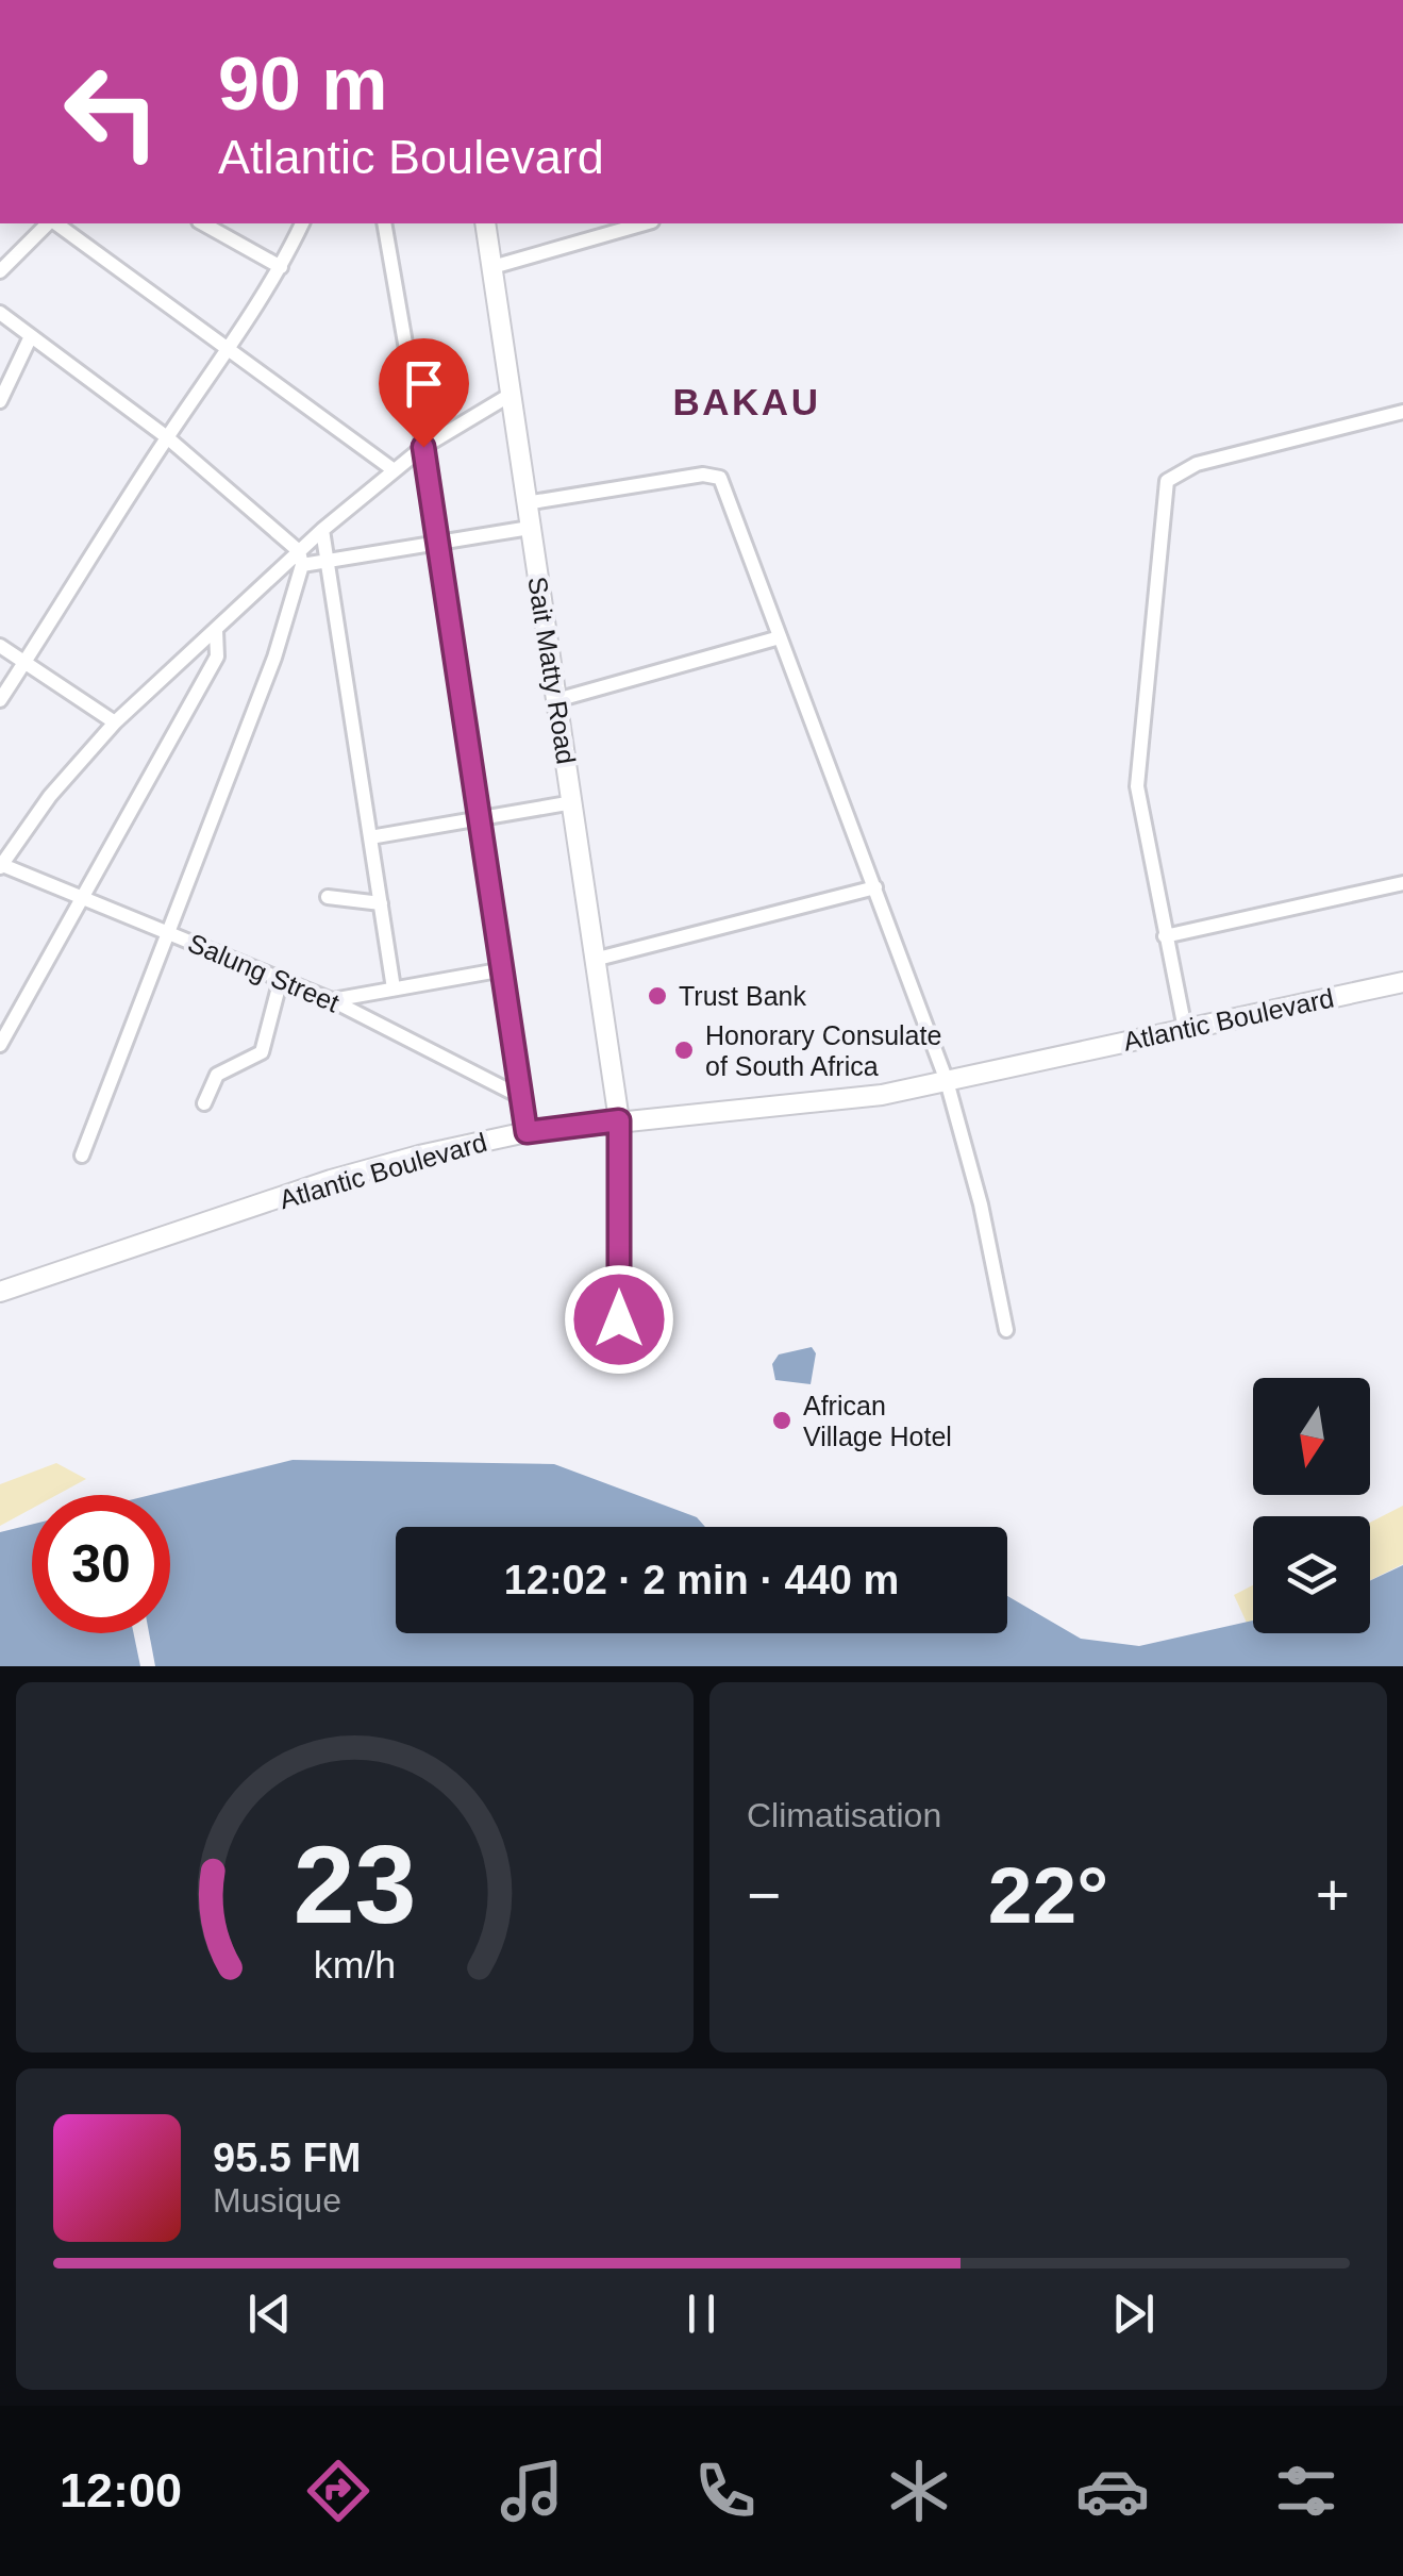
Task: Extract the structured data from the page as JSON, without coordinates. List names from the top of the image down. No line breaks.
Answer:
{"streets":{"street":["Sait Matty Road","Salung Street","Atlantic Boulevard"]},"crossings":[["Sait Matty Road","Atlantic Boulevard"]],"districts":["BAKAU"],"places":["Trust Bank","Honorary Consulate of South Africa","African Village Hotel"],"north":"bottom","page":{"turn":["90 m","Atlantic Boulevard"],"limit":"30","trip":"12:02 · 2 min · 440 m","tile":"Climatisation","heat":["−","22°","+"],"song":["95.5 FM","Musique"],"tabs":"12:00","gauge":["23","km/h"]}}
